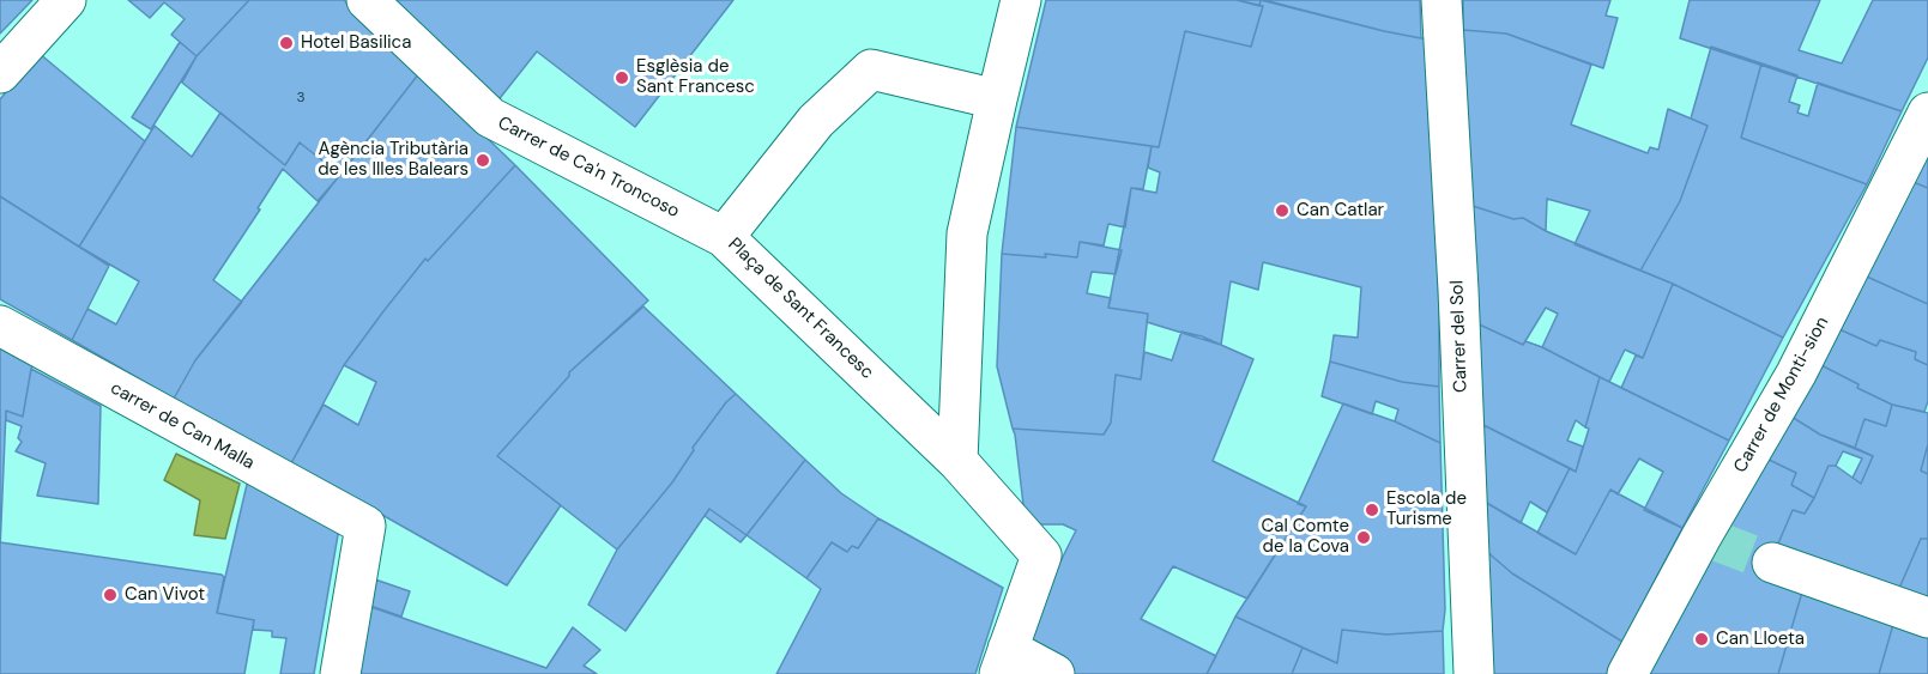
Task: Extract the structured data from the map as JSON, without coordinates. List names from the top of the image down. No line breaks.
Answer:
{"streets":{"street":["Carrer de Ca'n Troncoso","Plaça de Sant Francesc","Carrer del Sol","Carrer de Monti-sion","carrer de Can Malla"]},"crossings":[["Carrer de Ca'n Troncoso","Plaça de Sant Francesc"]],"places":["Hotel Basilica","Esglèsia de Sant Francesc","Agència Tributària de les Illes Balears","Can Catlar","Escola de Turisme","Cal Comte de la Cova","Can Vivot","Can Lloeta"],"house_numbers":["3"]}
